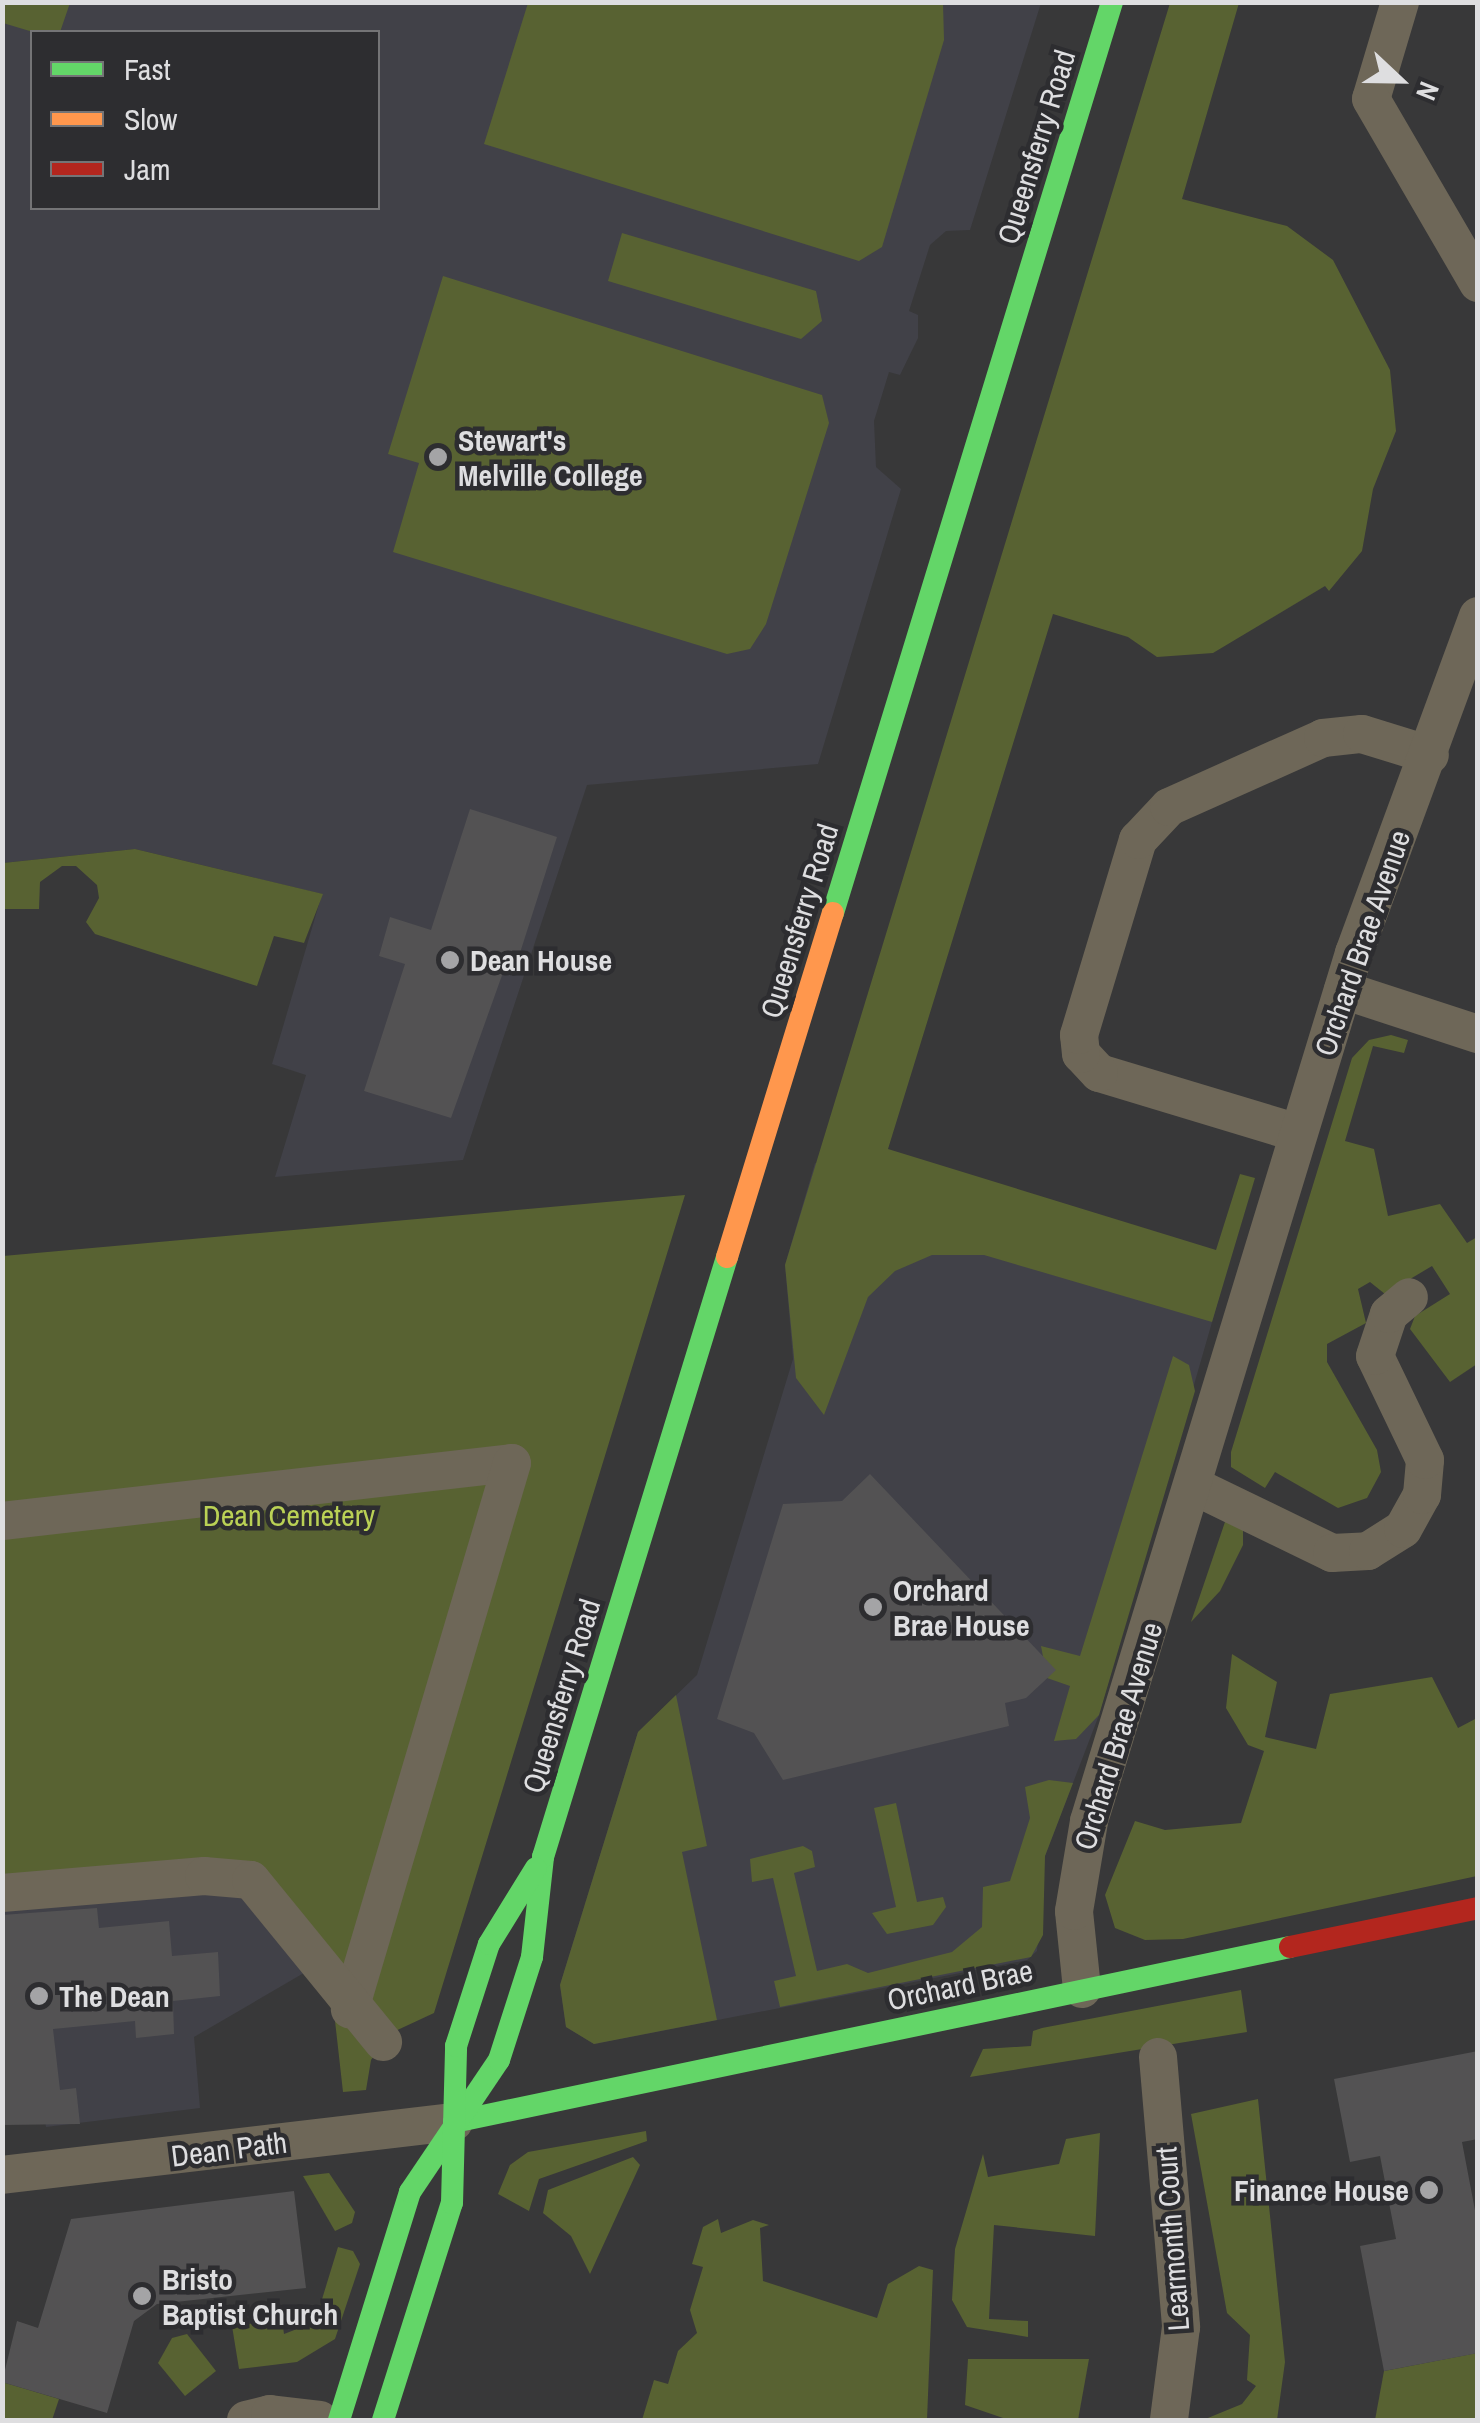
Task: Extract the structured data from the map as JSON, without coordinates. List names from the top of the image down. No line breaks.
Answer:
{"streets":{"main road":["Queensferry Road","Orchard Brae"],"street":["Orchard Brae Avenue","Dean Path","Learmonth Court"]},"crossings":[["Queensferry Road","Orchard Brae"],["Queensferry Road","Dean Path"],["Orchard Brae Avenue","Orchard Brae"],["Orchard Brae","Dean Path"]],"parks":["Dean Cemetery"],"places":["Stewart's Melville College","Dean House","Orchard Brae House","The Dean","Finance House","Bristo Baptist Church"],"legend":["Fast","Slow","Jam"],"north":"right"}
